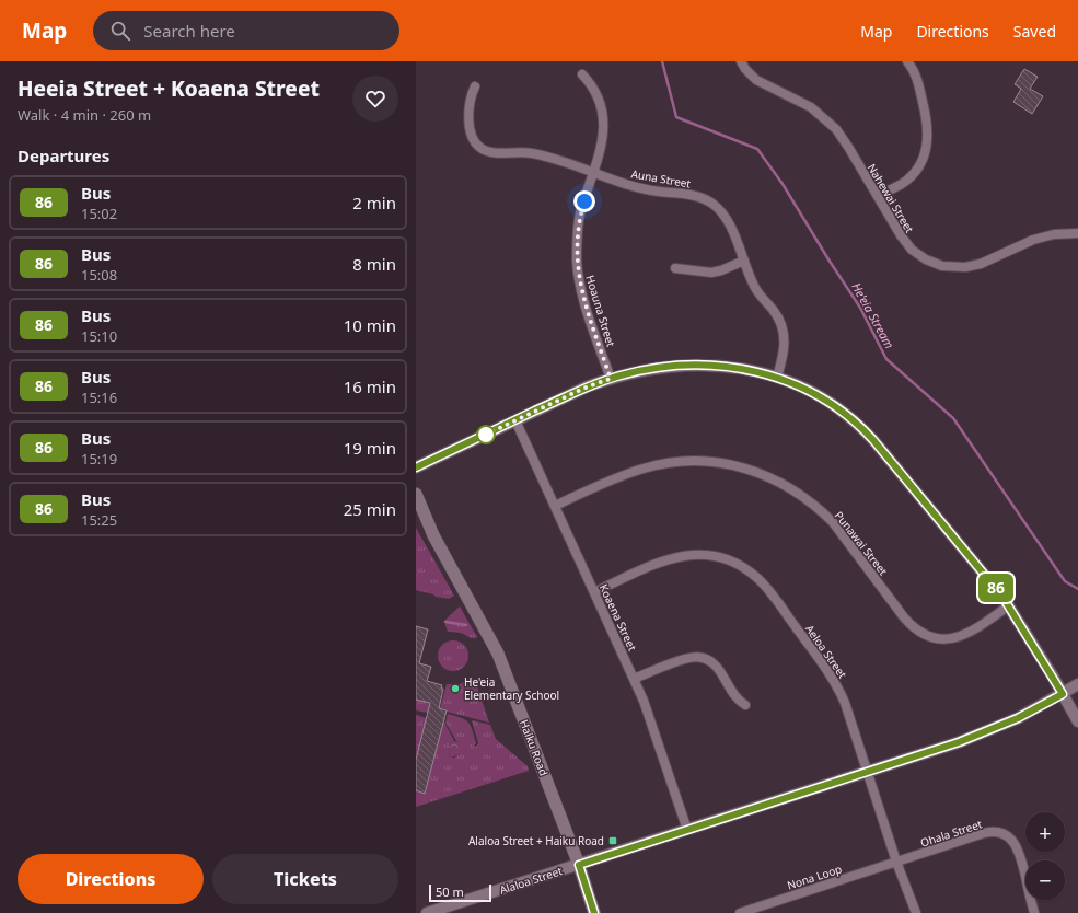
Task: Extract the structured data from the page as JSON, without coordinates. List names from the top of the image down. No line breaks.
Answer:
{"streets":{"main road":["Haiku Road"],"street":["Auna Street","Nahewai Street","Hoauna Street","Punawai Street","Koaena Street","Aeloa Street","Ohala Street","Nona Loop","Alaloa Street"]},"crossings":[["Auna Street","Hoauna Street"],["Punawai Street","Koaena Street"],["Koaena Street","Aeloa Street"],["Koaena Street","Alaloa Street"],["Aeloa Street","Ohala Street"],["Aeloa Street","Nona Loop"],["Aeloa Street","Alaloa Street"],["Haiku Road","Alaloa Street"],["Ohala Street","Nona Loop"]],"water":["He'eia Stream"],"places":{"other":["He'eia Elementary School"],"transit":["Alaloa Street + Haiku Road"]},"lines":["bus line 86"],"scale_bar":"50 m","page":{"header":"Map","search":"Search here","nav":["Map","Directions","Saved"],"heading":[["Heeia Street + Koaena Street","Walk · 4 min · 260 m"],"Departures"],"on_map":"86","list":[{"mark":"86","name":"Bus","note":"15:02","value":"2 min"},{"mark":"86","name":"Bus","note":"15:08","value":"8 min"},{"mark":"86","name":"Bus","note":"15:10","value":"10 min"},{"mark":"86","name":"Bus","note":"15:16","value":"16 min"},{"mark":"86","name":"Bus","note":"15:19","value":"19 min"},{"mark":"86","name":"Bus","note":"15:25","value":"25 min"}],"map_buttons":["+","−"],"buttons":["Directions","Tickets"],"scale":"50 m"}}
